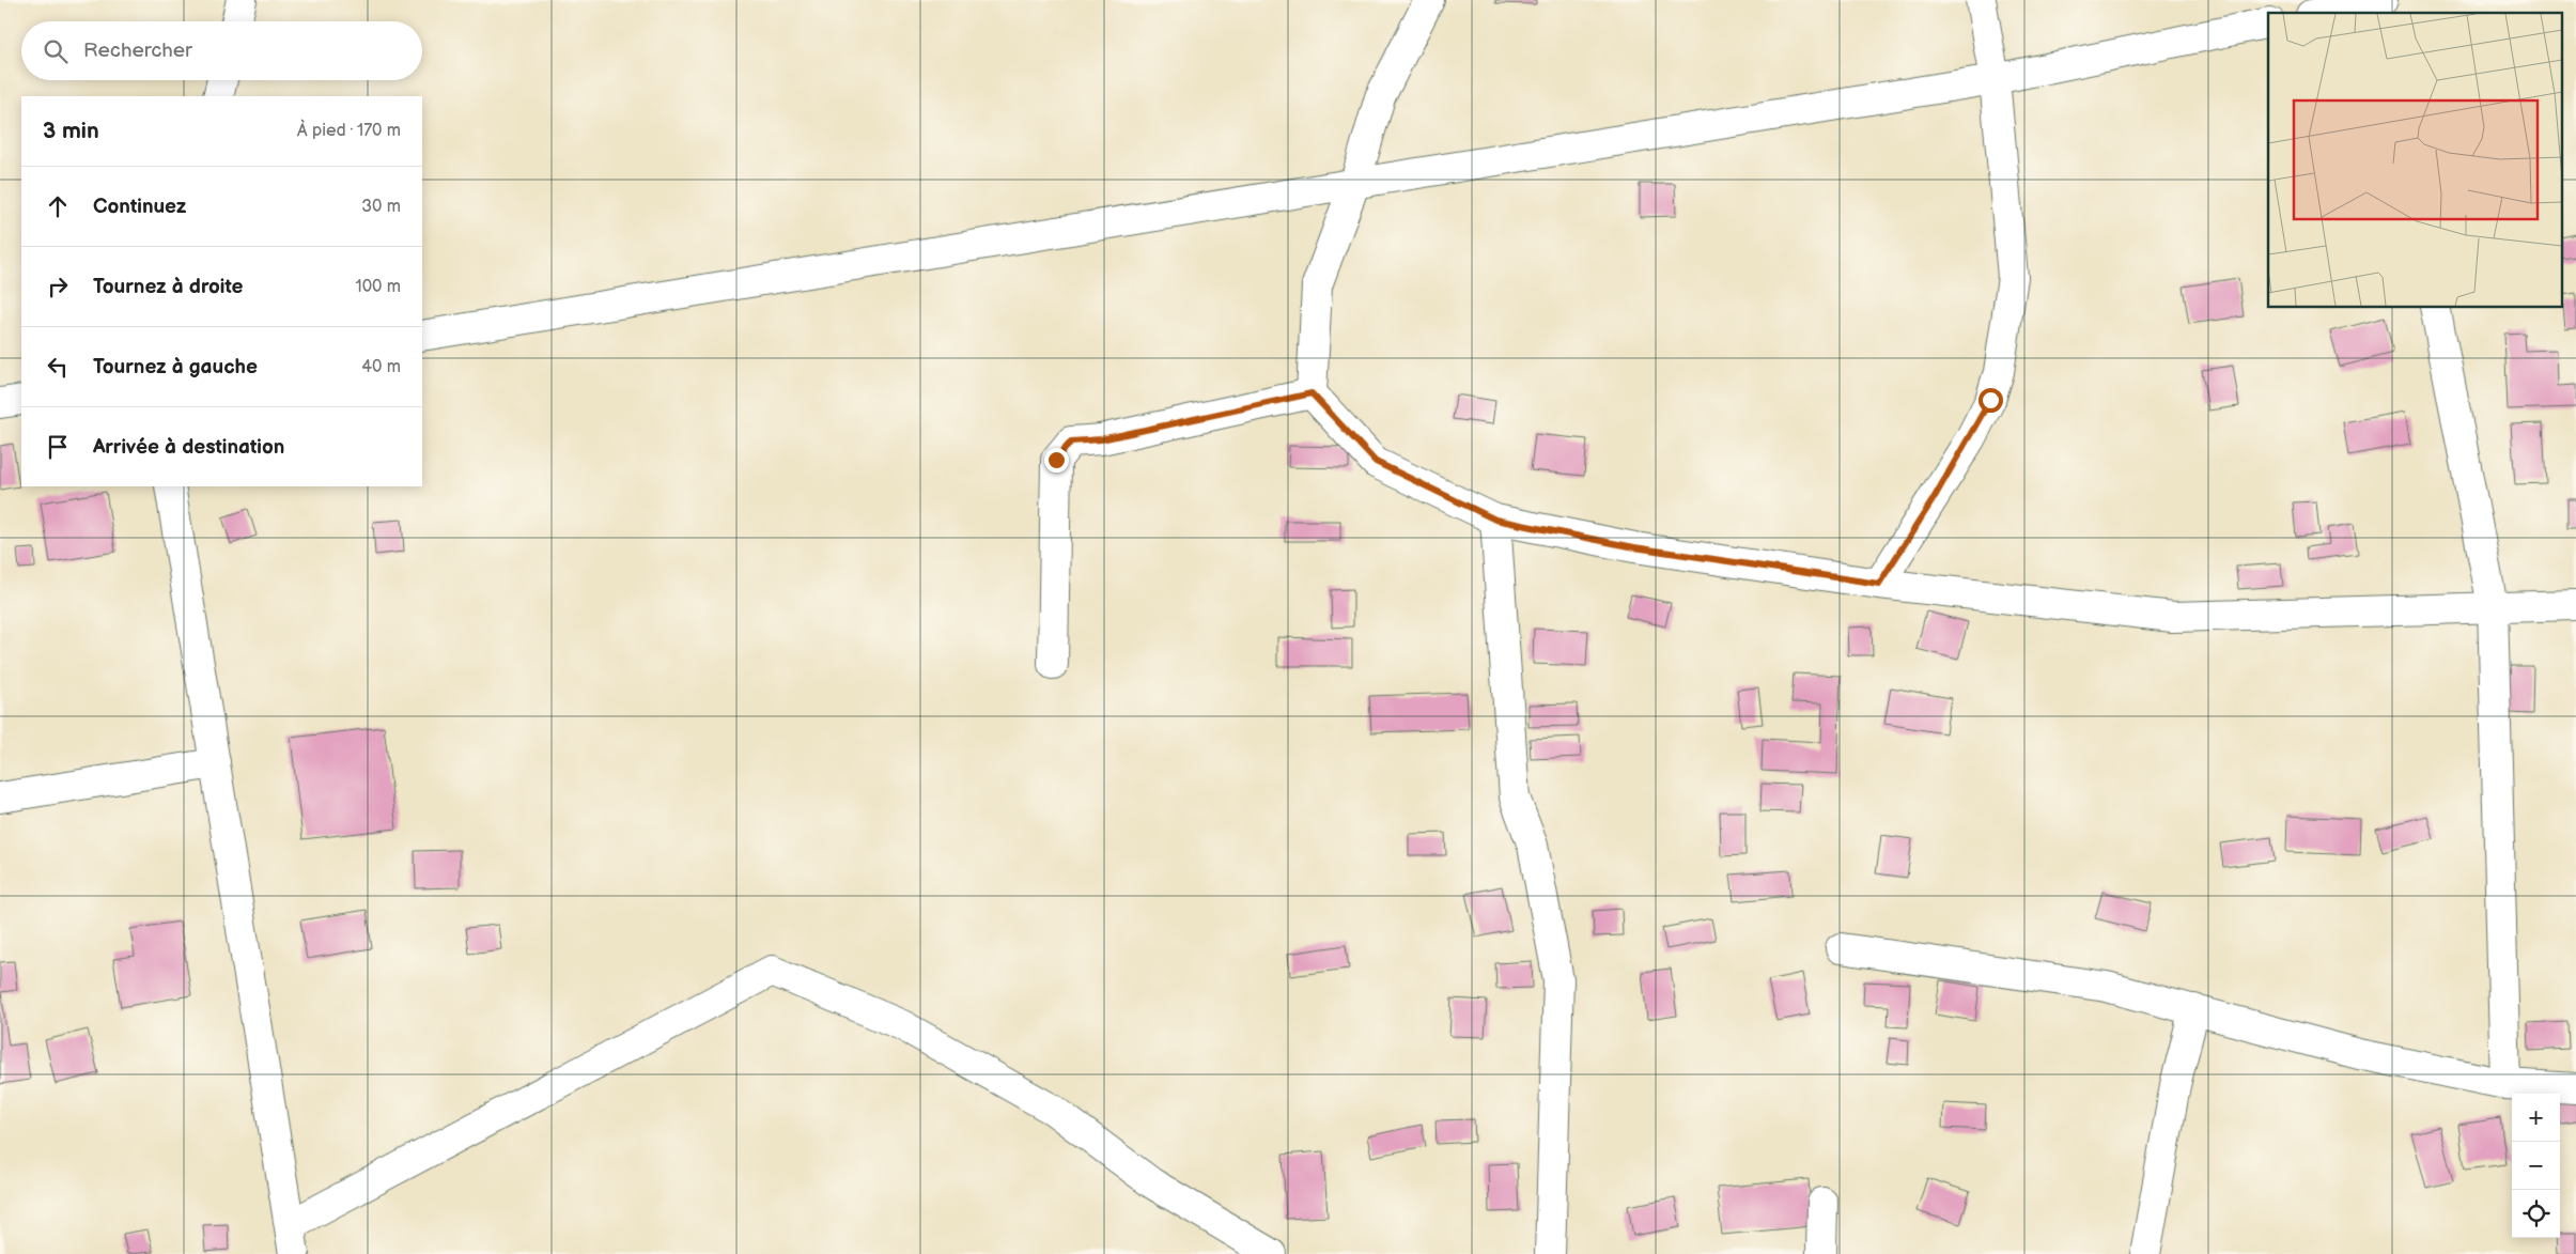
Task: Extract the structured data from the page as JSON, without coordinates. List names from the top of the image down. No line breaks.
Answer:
{"page":{"search":"Rechercher","heading":["3 min","À pied · 170 m"],"list":[["Continuez","30 m"],["Tournez à droite","100 m"],["Tournez à gauche","40 m"],"Arrivée à destination"],"map_buttons":["+","−"]}}
